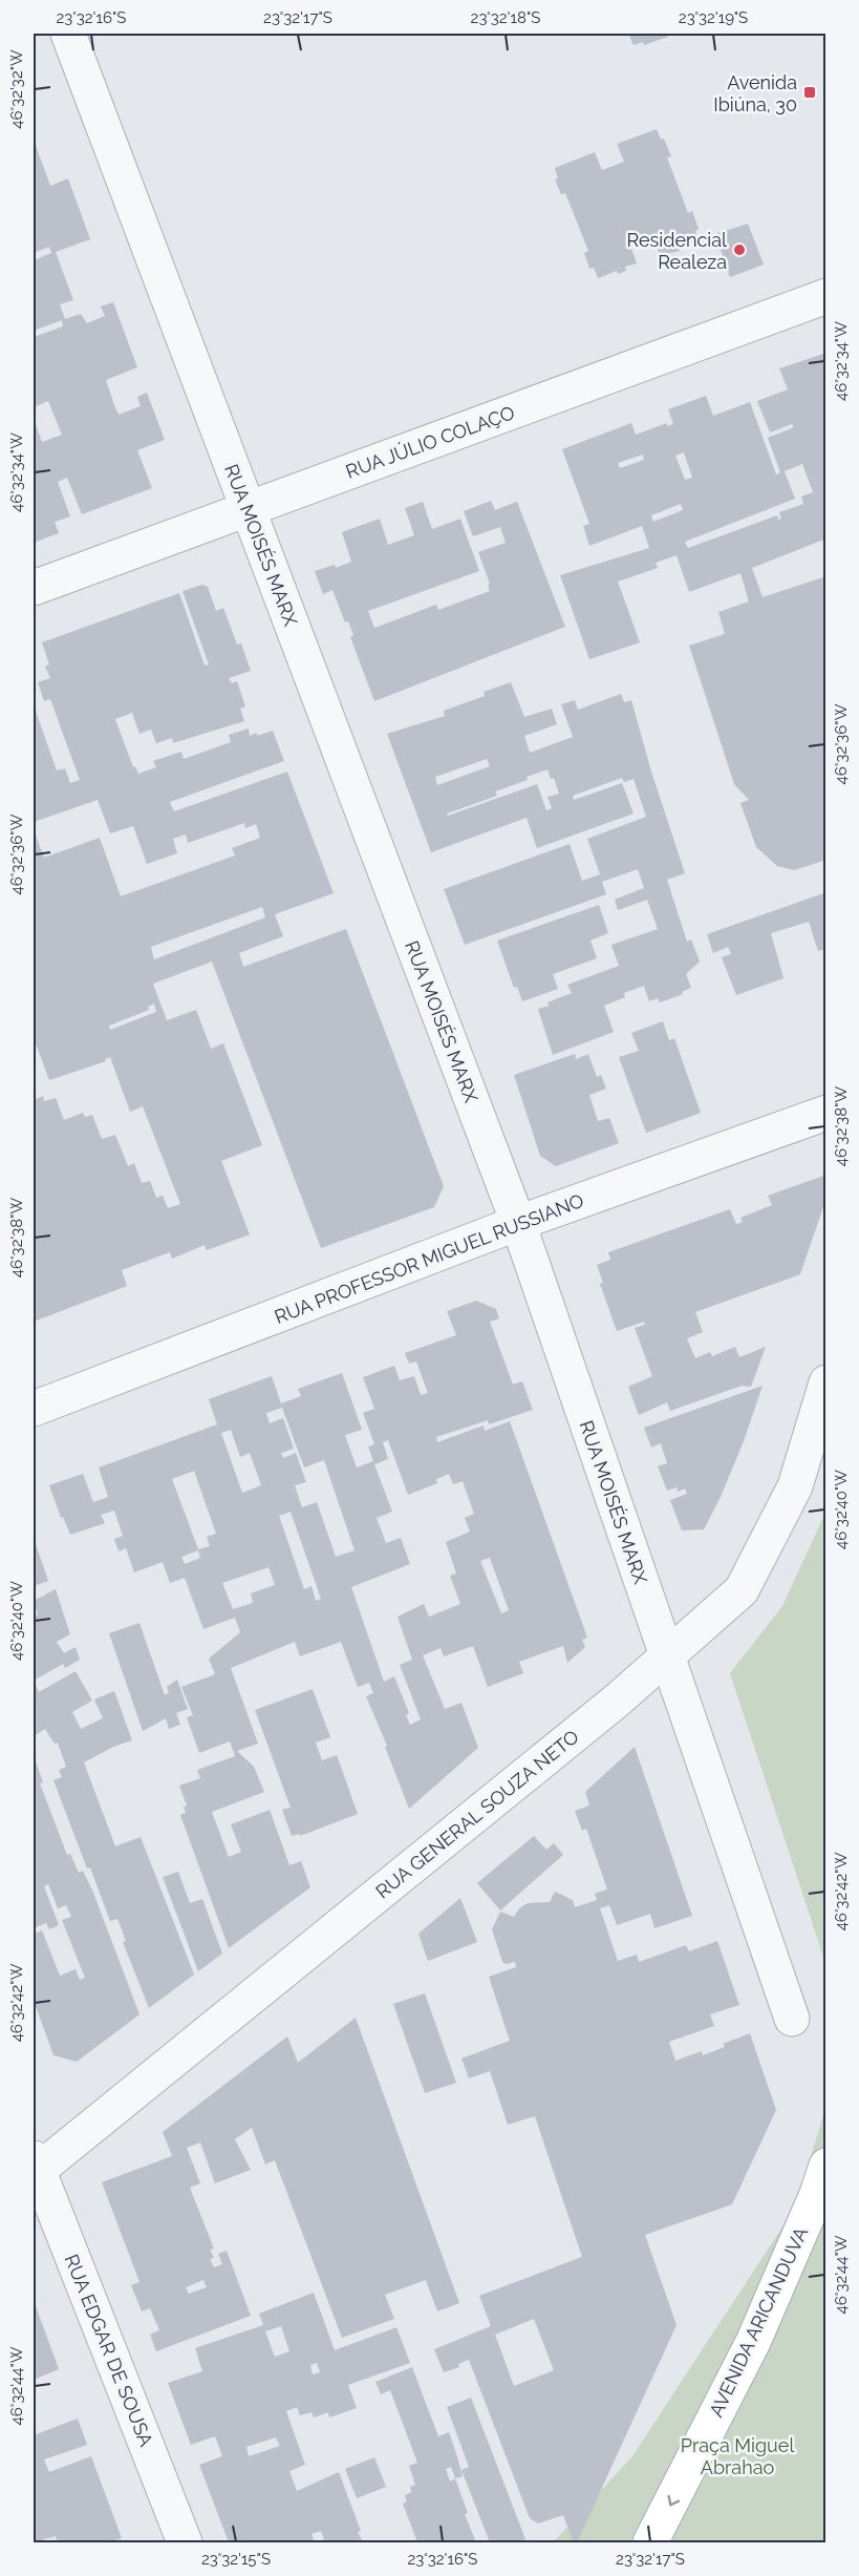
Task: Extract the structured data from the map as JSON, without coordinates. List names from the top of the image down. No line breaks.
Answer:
{"streets":{"main road":["AVENIDA ARICANDUVA"],"street":["RUA JÚLIO COLAÇO","RUA MOISÉS MARX","RUA PROFESSOR MIGUEL RUSSIANO","RUA GENERAL SOUZA NETO","RUA EDGAR DE SOUSA"]},"crossings":[["RUA JÚLIO COLAÇO","RUA MOISÉS MARX"],["RUA MOISÉS MARX","RUA PROFESSOR MIGUEL RUSSIANO"],["RUA MOISÉS MARX","RUA GENERAL SOUZA NETO"],["RUA GENERAL SOUZA NETO","RUA EDGAR DE SOUSA"]],"one_way":["AVENIDA ARICANDUVA"],"parks":["Praça Miguel Abrahao"],"places":{"transit":["Avenida Ibiúna, 30"],"other":["Residencial Realeza"]},"coordinates":["23°32'16\"S","23°32'17\"S","23°32'18\"S","23°32'19\"S","46°32'32\"W","46°32'34\"W","46°32'36\"W","46°32'38\"W","46°32'40\"W","46°32'42\"W","46°32'44\"W","23°32'15\"S"]}
